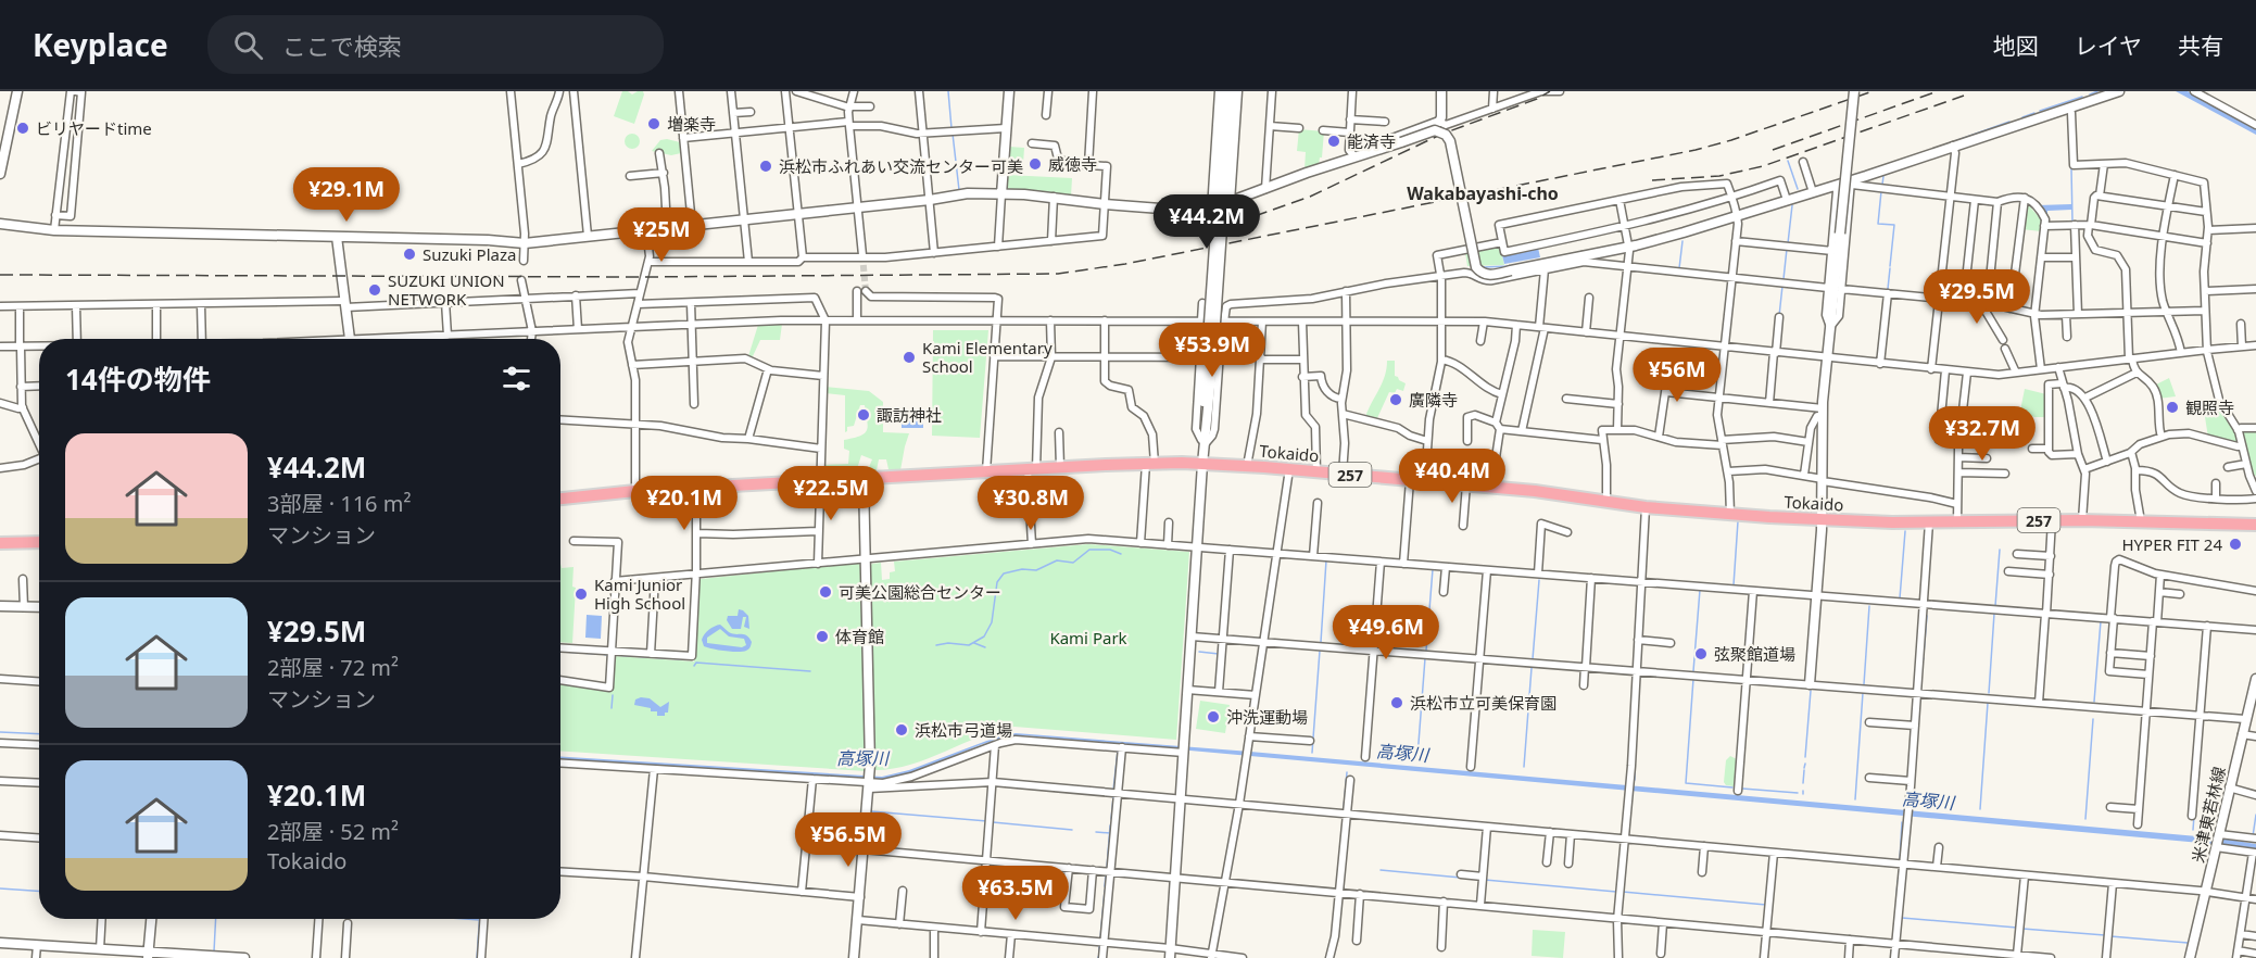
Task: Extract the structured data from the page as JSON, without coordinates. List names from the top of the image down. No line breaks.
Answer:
{"streets":{"highway":["Tokaido","257"],"street":["米津東若林線"]},"districts":["Wakabayashi-cho"],"water":["高塚川"],"parks":["Kami Park"],"places":["増楽寺","ビリヤードtime","能済寺","威徳寺","浜松市ふれあい交流センター可美","Suzuki Plaza","SUZUKI UNION NETWORK","Kami Elementary School","廣隣寺","観照寺","諏訪神社","HYPER FIT 24","可美公園総合センター","Kami Junior High School","体育館","弦聚館道場","浜松市立可美保育園","沖洗運動場","浜松市弓道場"],"page":{"header":"Keyplace","search":"ここで検索","nav":["地図","レイヤ","共有"],"price":["¥29.1M","¥44.2M","¥25M","¥29.5M","¥53.9M","¥56M","¥32.7M","¥40.4M","¥22.5M","¥20.1M","¥30.8M","¥49.6M","¥56.5M","¥63.5M"],"heading":"14件の物件","list":[{"name":"¥44.2M","note":"3部屋 · 116 m² · マンション"},{"name":"¥29.5M","note":"2部屋 · 72 m² · マンション"},{"name":"¥20.1M","note":"2部屋 · 52 m² · Tokaido"}]}}
